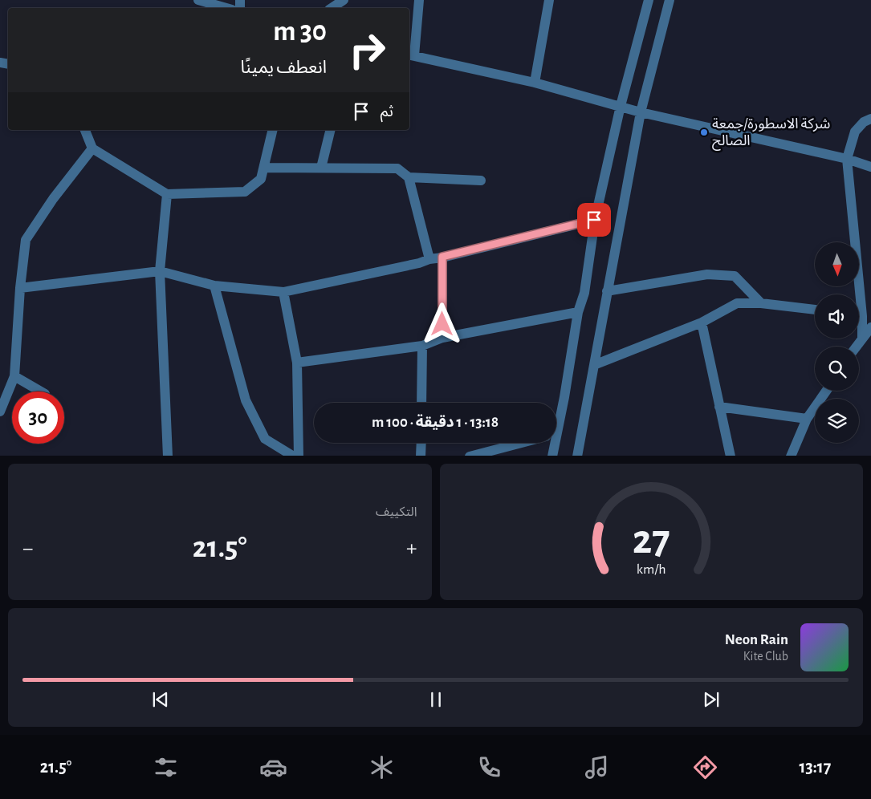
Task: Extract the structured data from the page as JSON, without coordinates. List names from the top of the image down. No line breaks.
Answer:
{"places":["شركة الاسطورة/جمعة الصالح"],"north":"bottom","page":{"turn":["30 m","انعطف يمينًا"],"then":"ثم","limit":"30","trip":"13:18 · 1 دقيقة · 100 m","tile":"التكييف","heat":["−","21.5°","+"],"song":["Neon Rain","Kite Club"],"tabs":["13:17","21.5°"],"gauge":["27","km/h"]}}
